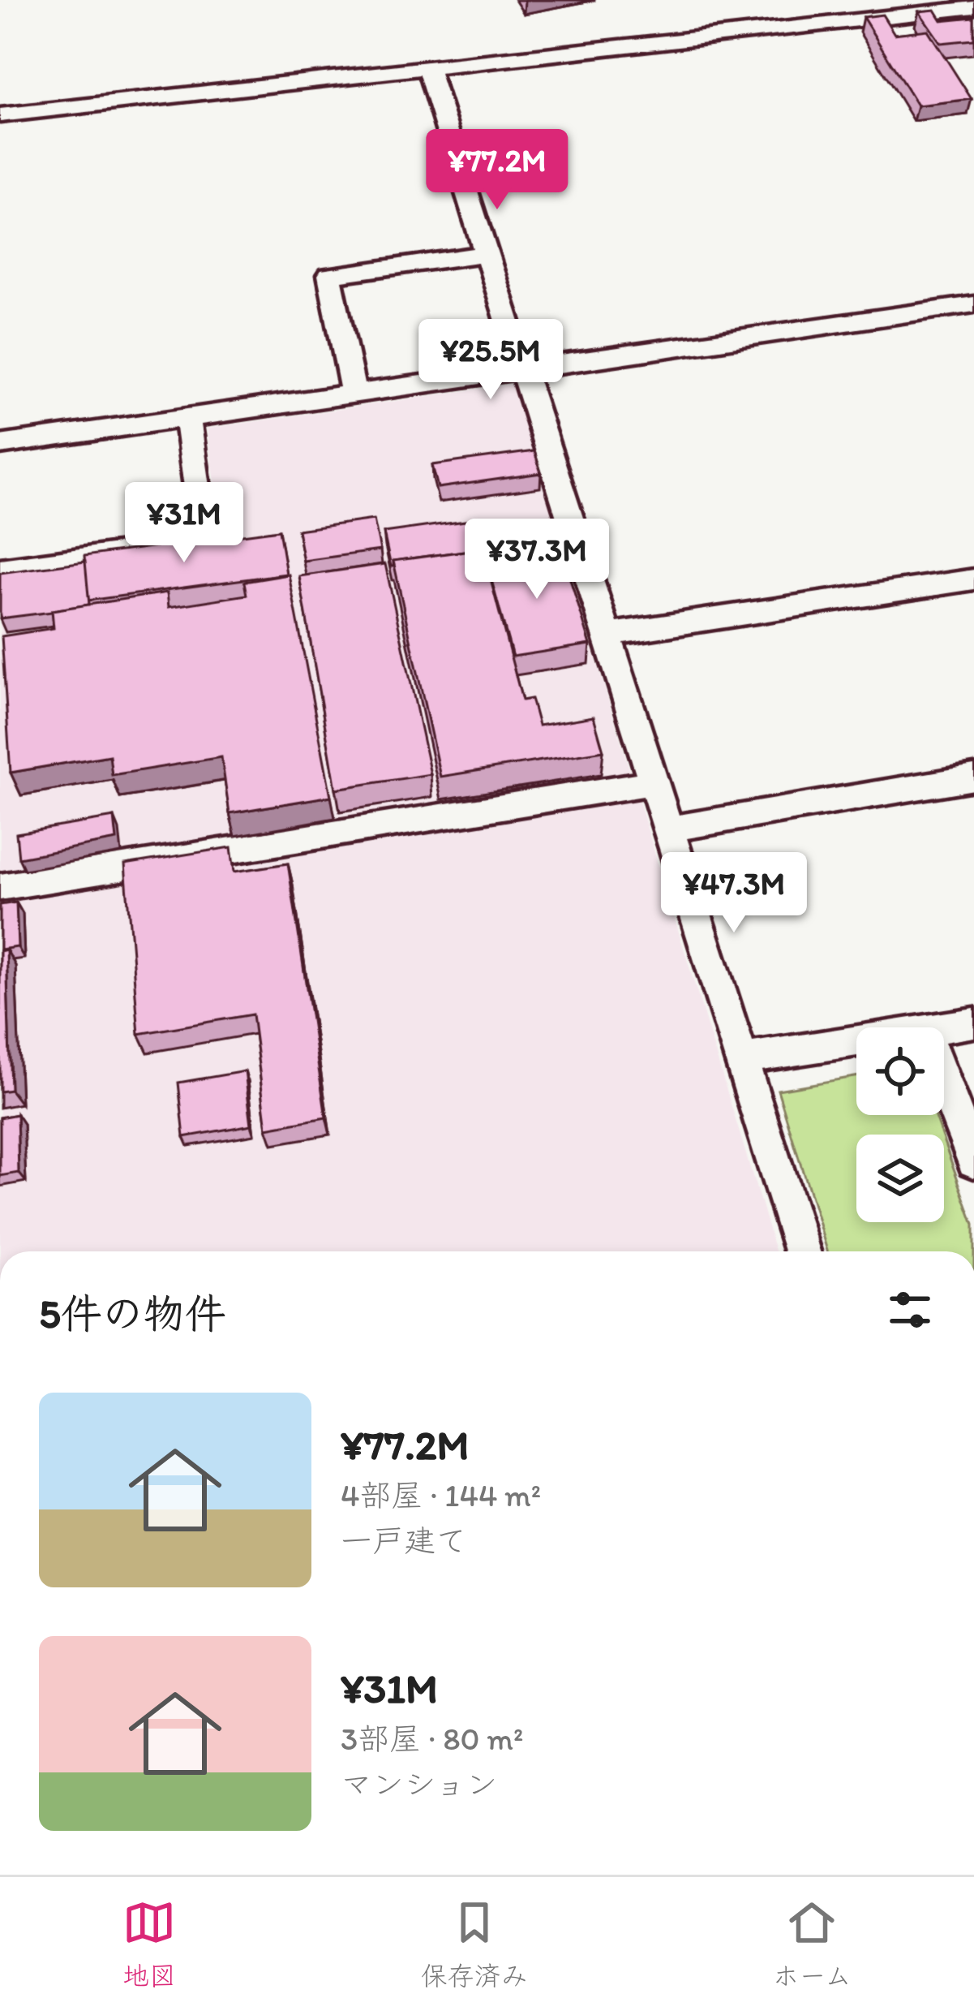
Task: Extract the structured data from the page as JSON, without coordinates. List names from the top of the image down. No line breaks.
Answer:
{"page":{"price":["¥77.2M","¥25.5M","¥31M","¥37.3M","¥47.3M"],"heading":"5件の物件","list":[{"name":"¥77.2M","note":"4部屋 · 144 m² · 一戸建て"},{"name":"¥31M","note":"3部屋 · 80 m² · マンション"}],"tabs":["地図","保存済み","ホーム"]}}
